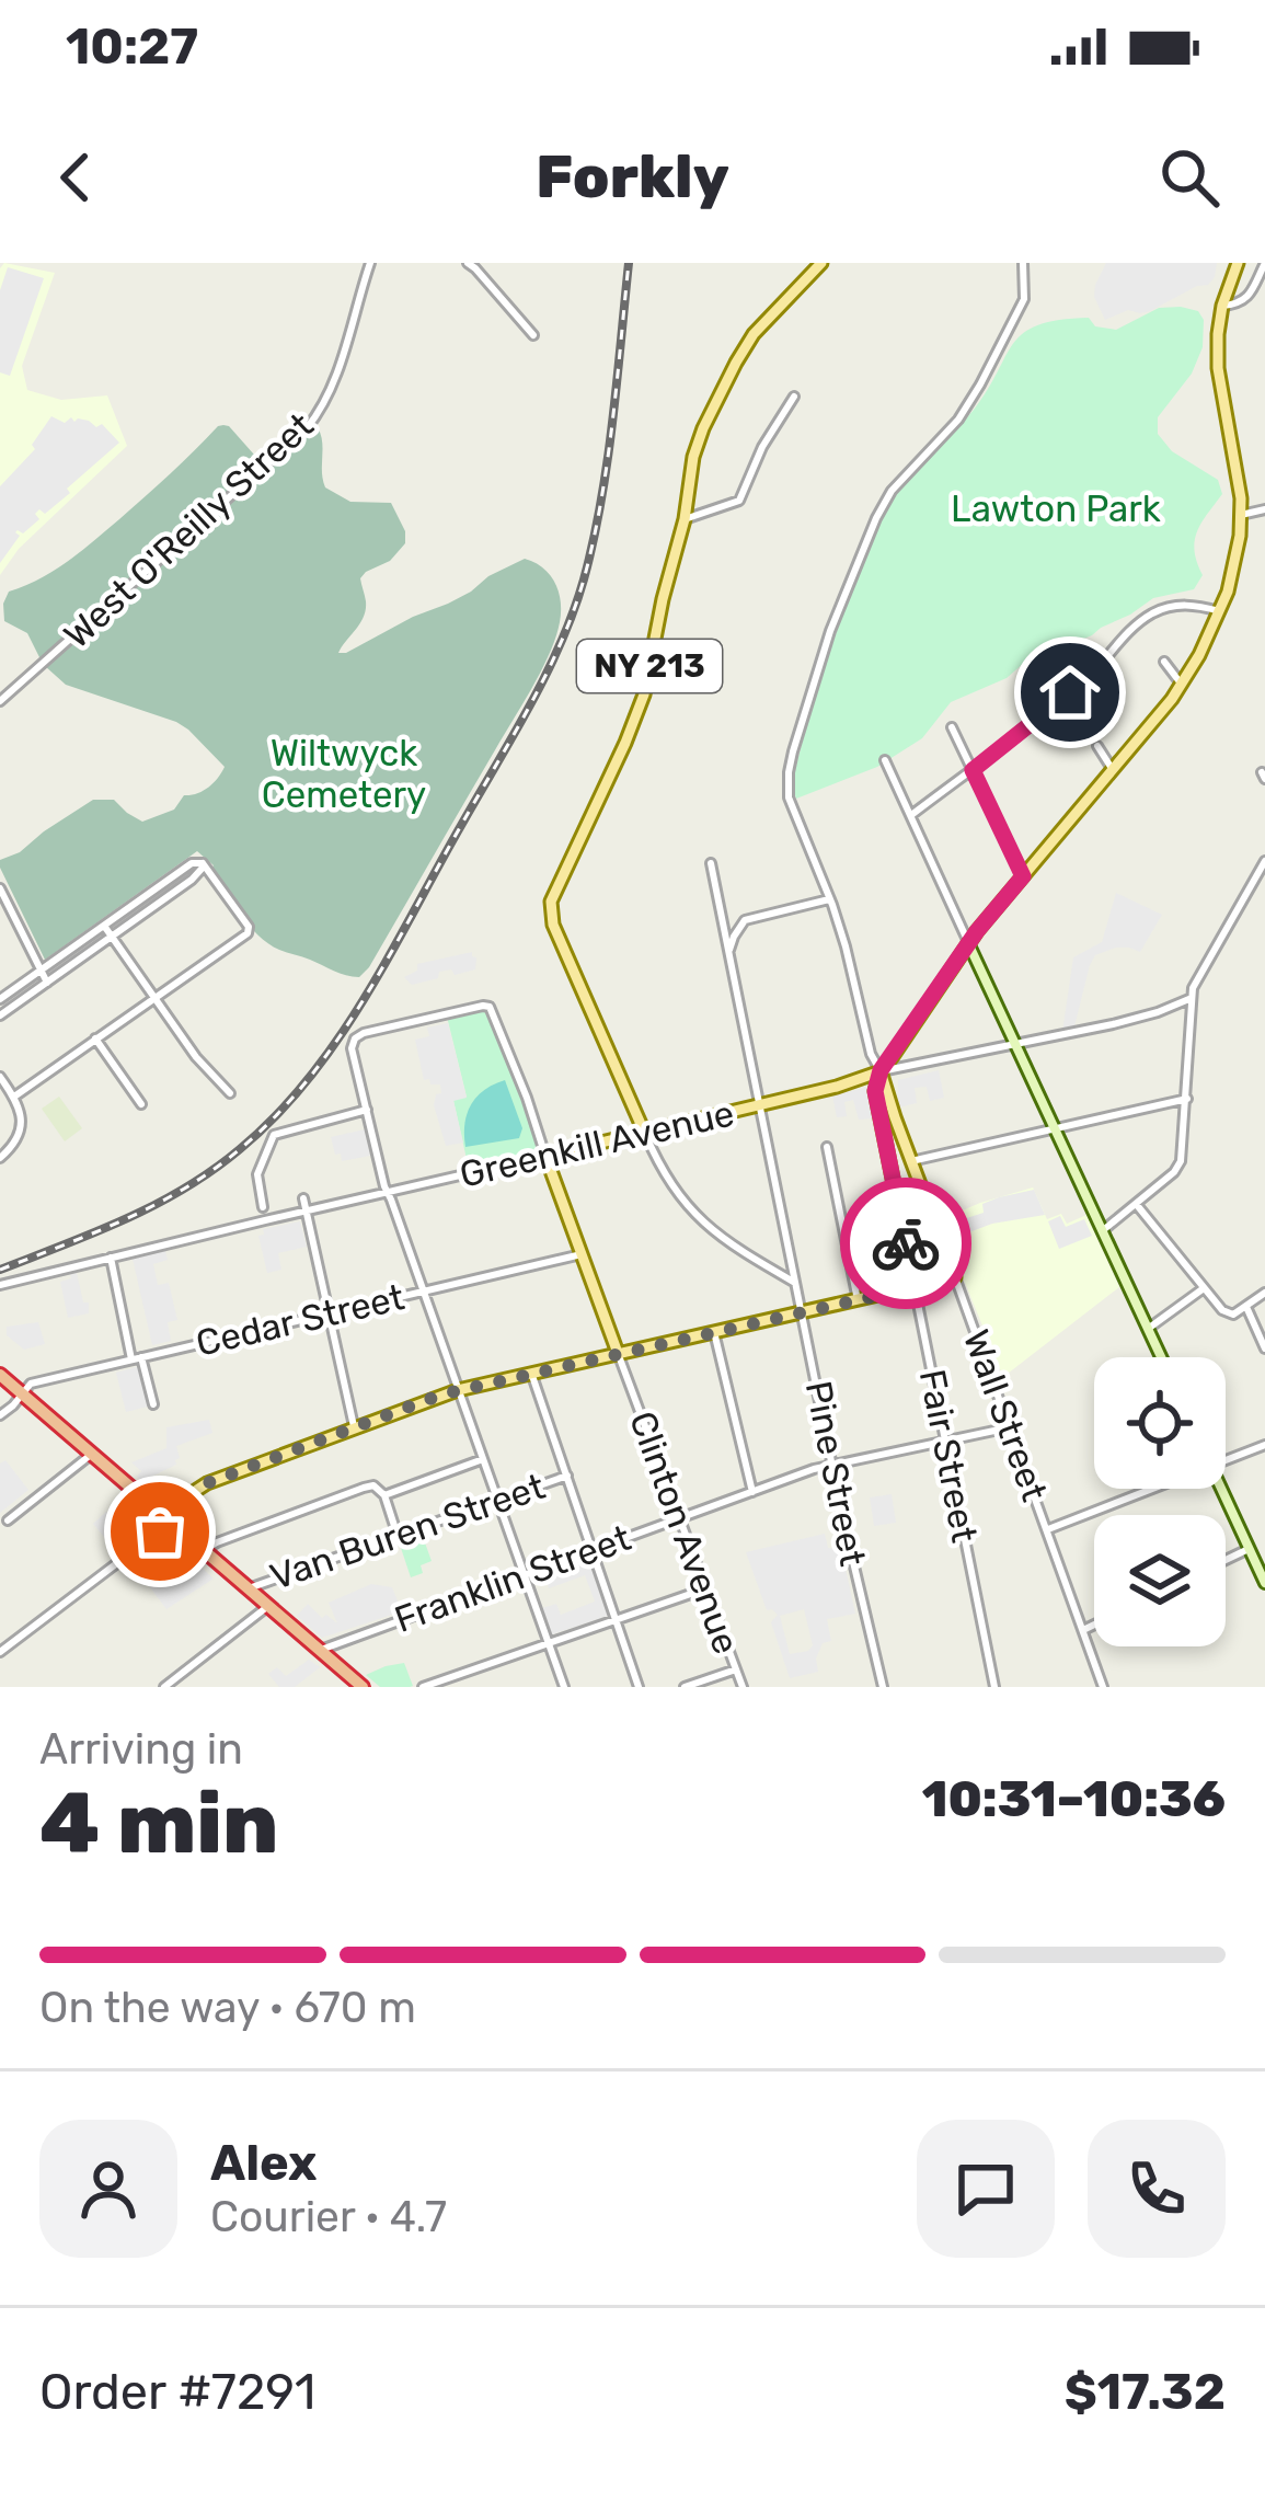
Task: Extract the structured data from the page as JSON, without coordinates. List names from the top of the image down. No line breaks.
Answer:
{"streets":{"main road":["NY 213","Greenkill Avenue","Wall Street","Fair Street","Clinton Avenue"],"street":["West O'Reilly Street","Cedar Street","Pine Street","Van Buren Street","Franklin Street"]},"crossings":[["NY 213","Greenkill Avenue"],["Greenkill Avenue","Wall Street"],["Greenkill Avenue","Fair Street"],["Greenkill Avenue","Pine Street"],["Greenkill Avenue","Clinton Avenue"],["Cedar Street","Clinton Avenue"],["Wall Street","Fair Street"],["Wall Street","Franklin Street"],["Fair Street","Franklin Street"],["Pine Street","Franklin Street"],["Clinton Avenue","Franklin Street"]],"parks":["Lawton Park","Wiltwyck Cemetery"],"page":{"status":"10:27","header":"Forkly","heading":["4 min","Arriving in","10:31–10:36"],"panel":["Alex","Courier · 4.7","Order #7291","$17.32"],"bar":"On the way · 670 m"}}
